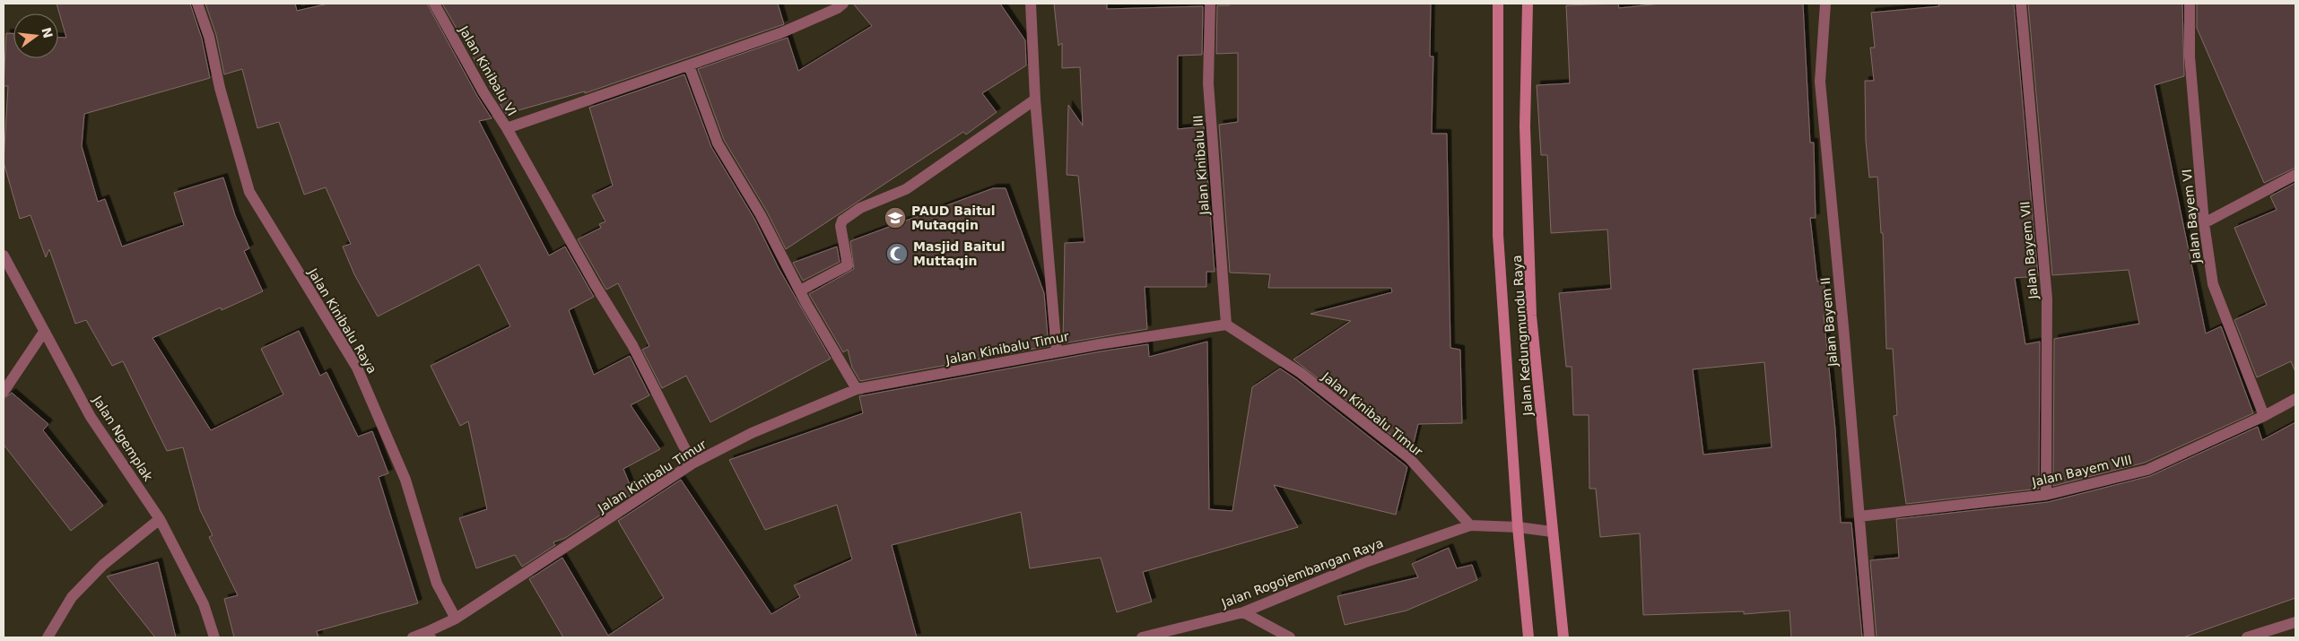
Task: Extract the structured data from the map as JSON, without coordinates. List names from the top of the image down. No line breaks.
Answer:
{"streets":{"main road":["Jalan Kedungmundu Raya"],"street":["Jalan Kinibalu VI","Jalan Kinibalu III","Jalan Bayem VI","Jalan Bayem VII","Jalan Kinibalu Raya","Jalan Bayem II","Jalan Kinibalu Timur","Jalan Ngemplak","Jalan Bayem VIII","Jalan Rogojembangan Raya"]},"crossings":[["Jalan Kinibalu VI","Jalan Kinibalu Timur"],["Jalan Kinibalu III","Jalan Kinibalu Timur"],["Jalan Bayem VI","Jalan Bayem VIII"],["Jalan Bayem VII","Jalan Bayem VIII"],["Jalan Kinibalu Raya","Jalan Kinibalu Timur"],["Jalan Bayem II","Jalan Bayem VIII"],["Jalan Kinibalu Timur","Jalan Rogojembangan Raya"]],"places":{"school or university":["PAUD Baitul Mutaqqin"],"mosque":["Masjid Baitul Muttaqin"]},"north":"right"}
